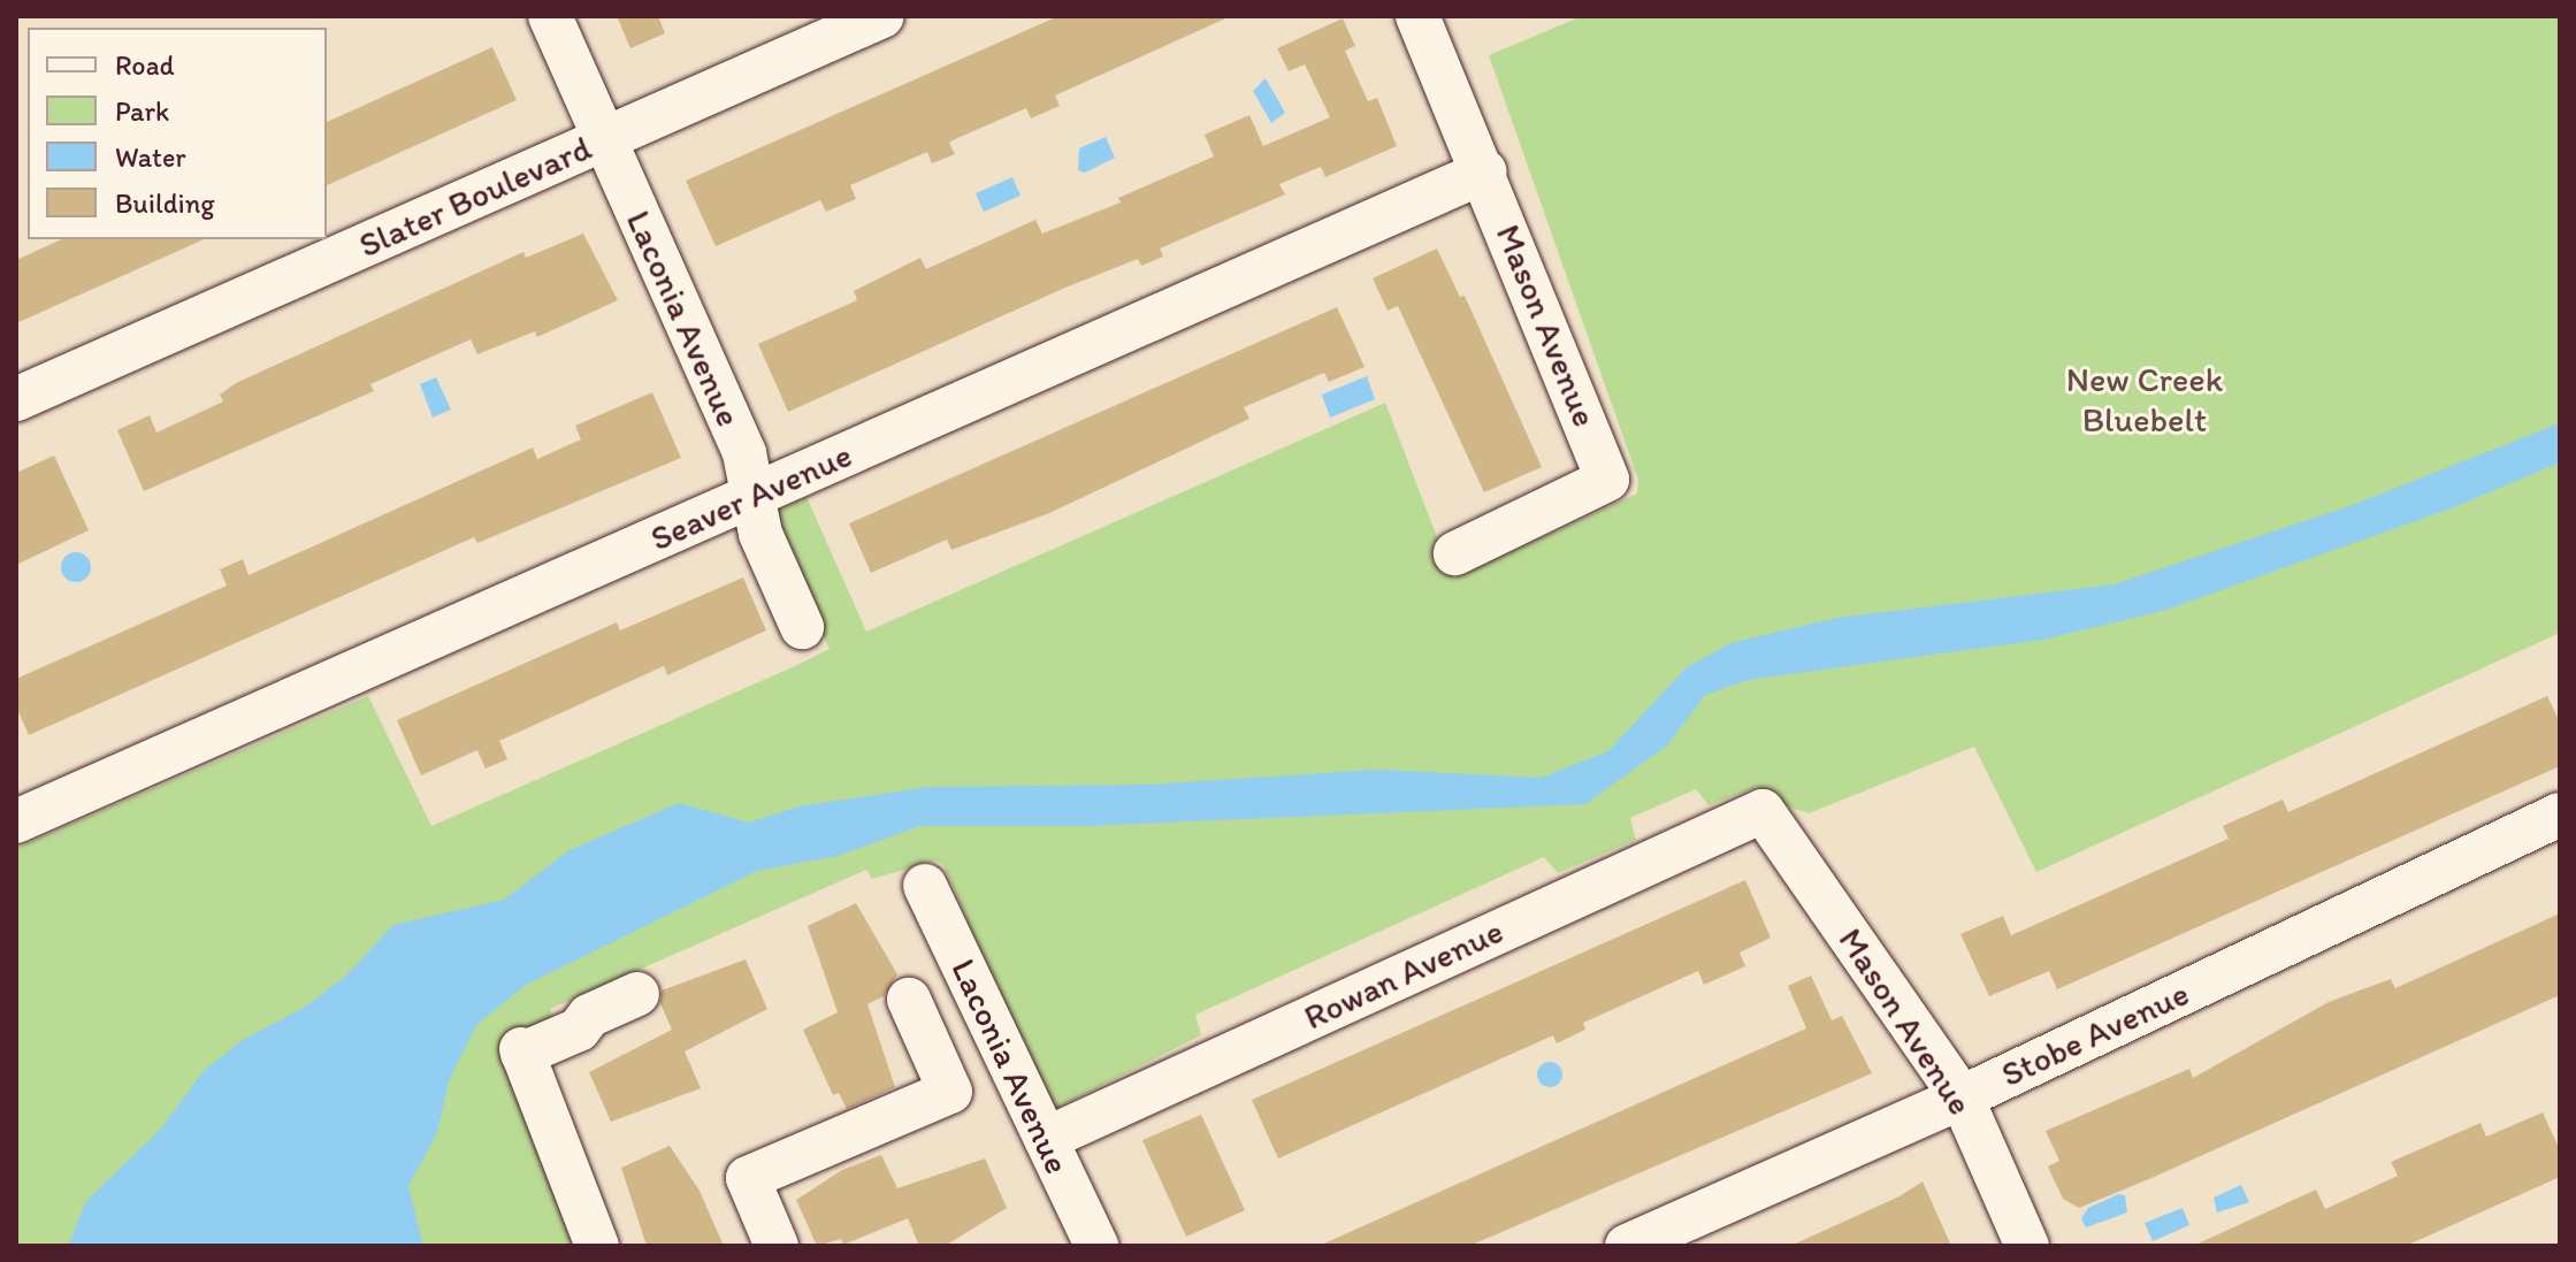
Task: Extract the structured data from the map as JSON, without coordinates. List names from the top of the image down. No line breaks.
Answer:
{"streets":{"street":["Slater Boulevard","Laconia Avenue","Mason Avenue","Seaver Avenue","Rowan Avenue","Stobe Avenue"]},"crossings":[["Slater Boulevard","Laconia Avenue"],["Laconia Avenue","Seaver Avenue"],["Laconia Avenue","Rowan Avenue"],["Mason Avenue","Seaver Avenue"],["Mason Avenue","Rowan Avenue"],["Mason Avenue","Stobe Avenue"]],"parks":["New Creek Bluebelt"],"legend":["Road","Park","Water","Building"]}
